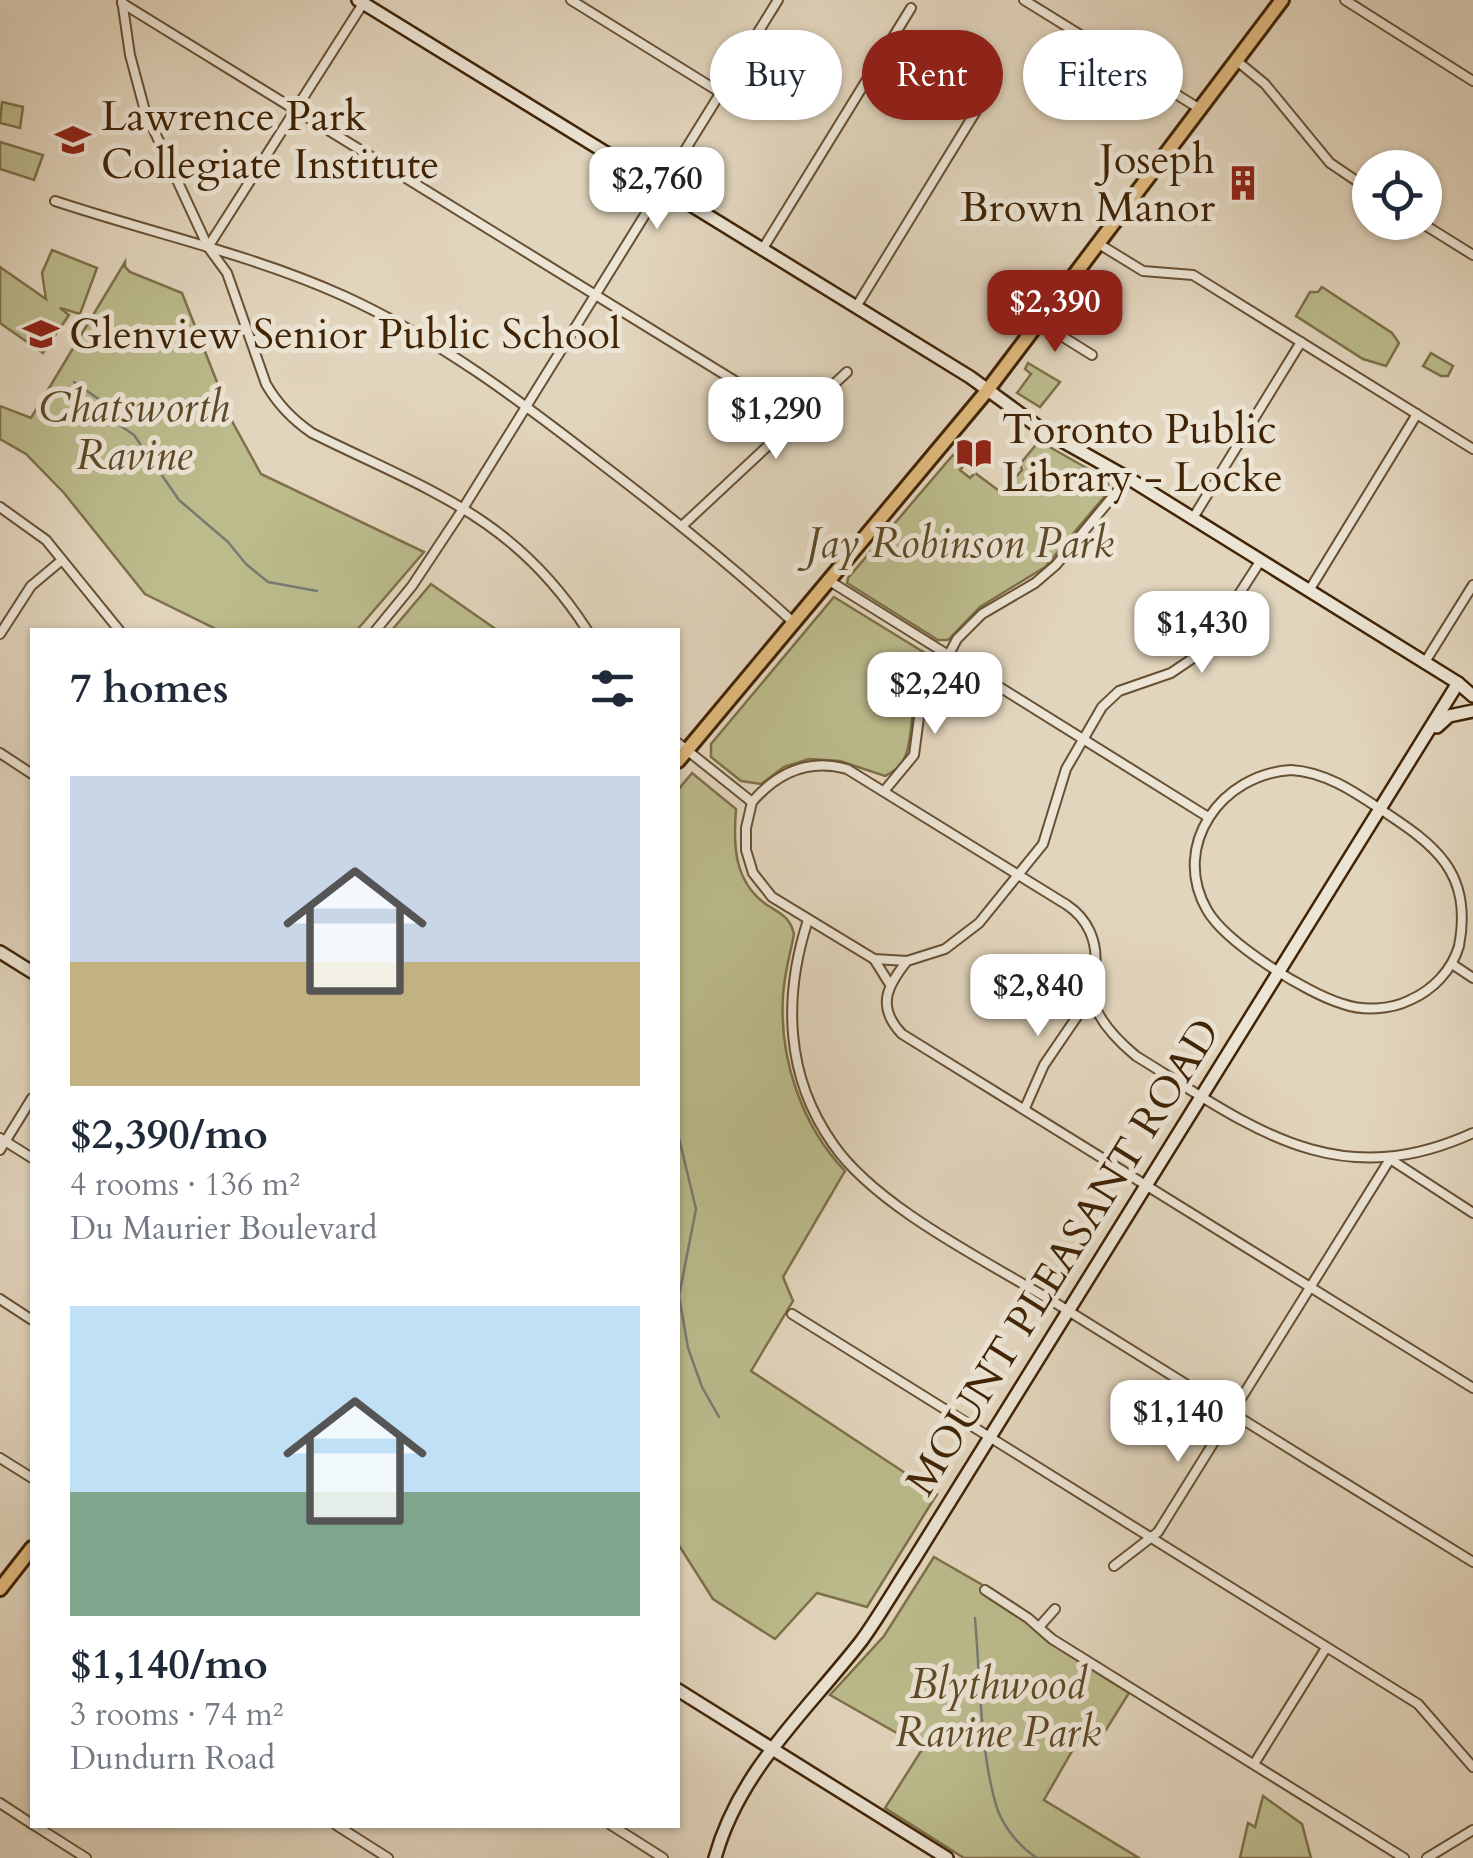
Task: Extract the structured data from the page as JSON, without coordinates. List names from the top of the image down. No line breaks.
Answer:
{"streets":{"main road":["MOUNT PLEASANT ROAD"]},"parks":["Chatsworth Ravine","Jay Robinson Park","Blythwood Ravine Park"],"places":{"school or university":["Lawrence Park Collegiate Institute","Glenview Senior Public School"],"building":["Joseph Brown Manor"],"library":["Toronto Public Library - Locke"]},"page":{"chip":["Buy","Rent","Filters"],"price":["$2,760","$2,390","$1,290","$1,430","$2,240","$2,840","$1,140"],"heading":"7 homes","list":[{"name":"$2,390/mo","note":"4 rooms · 136 m² · Du Maurier Boulevard"},{"name":"$1,140/mo","note":"3 rooms · 74 m² · Dundurn Road"}]}}
